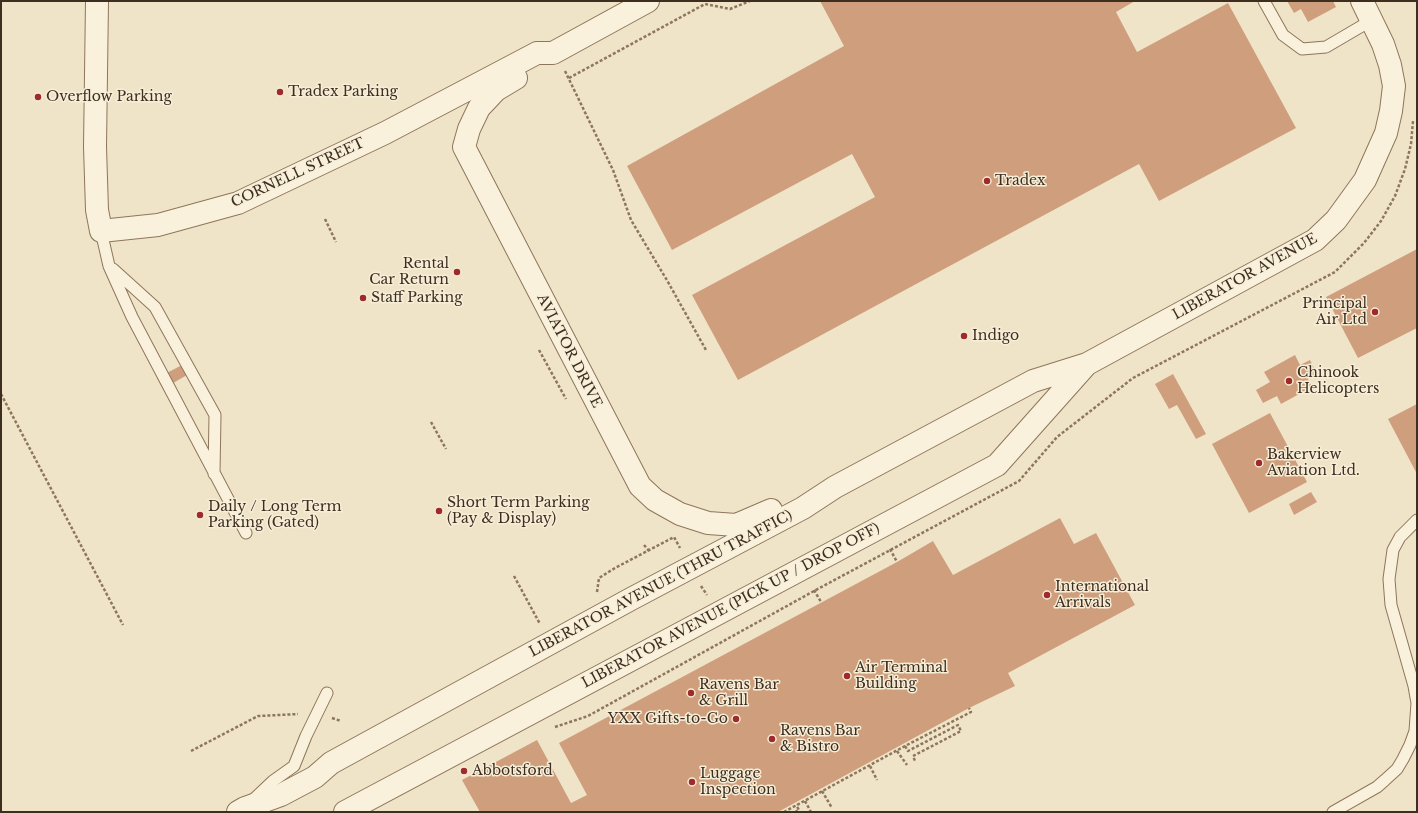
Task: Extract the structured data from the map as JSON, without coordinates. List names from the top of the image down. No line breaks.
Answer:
{"streets":{"street":["CORNELL STREET","LIBERATOR AVENUE","AVIATOR DRIVE","LIBERATOR AVENUE (THRU TRAFFIC)","LIBERATOR AVENUE (PICK UP / DROP OFF)"]},"crossings":[["CORNELL STREET","AVIATOR DRIVE"],["LIBERATOR AVENUE","LIBERATOR AVENUE (THRU TRAFFIC)"],["LIBERATOR AVENUE","LIBERATOR AVENUE (PICK UP / DROP OFF)"],["AVIATOR DRIVE","LIBERATOR AVENUE (THRU TRAFFIC)"],["LIBERATOR AVENUE (THRU TRAFFIC)","LIBERATOR AVENUE (PICK UP / DROP OFF)"]],"places":["Tradex Parking","Overflow Parking","Tradex","Rental Car Return","Staff Parking","Principal Air Ltd","Indigo","Chinook Helicopters","Bakerview Aviation Ltd.","Short Term Parking (Pay & Display)","Daily / Long Term Parking (Gated)","International Arrivals","Air Terminal Building","Ravens Bar & Grill","YXX Gifts-to-Go","Ravens Bar & Bistro","Abbotsford","Luggage Inspection"]}
